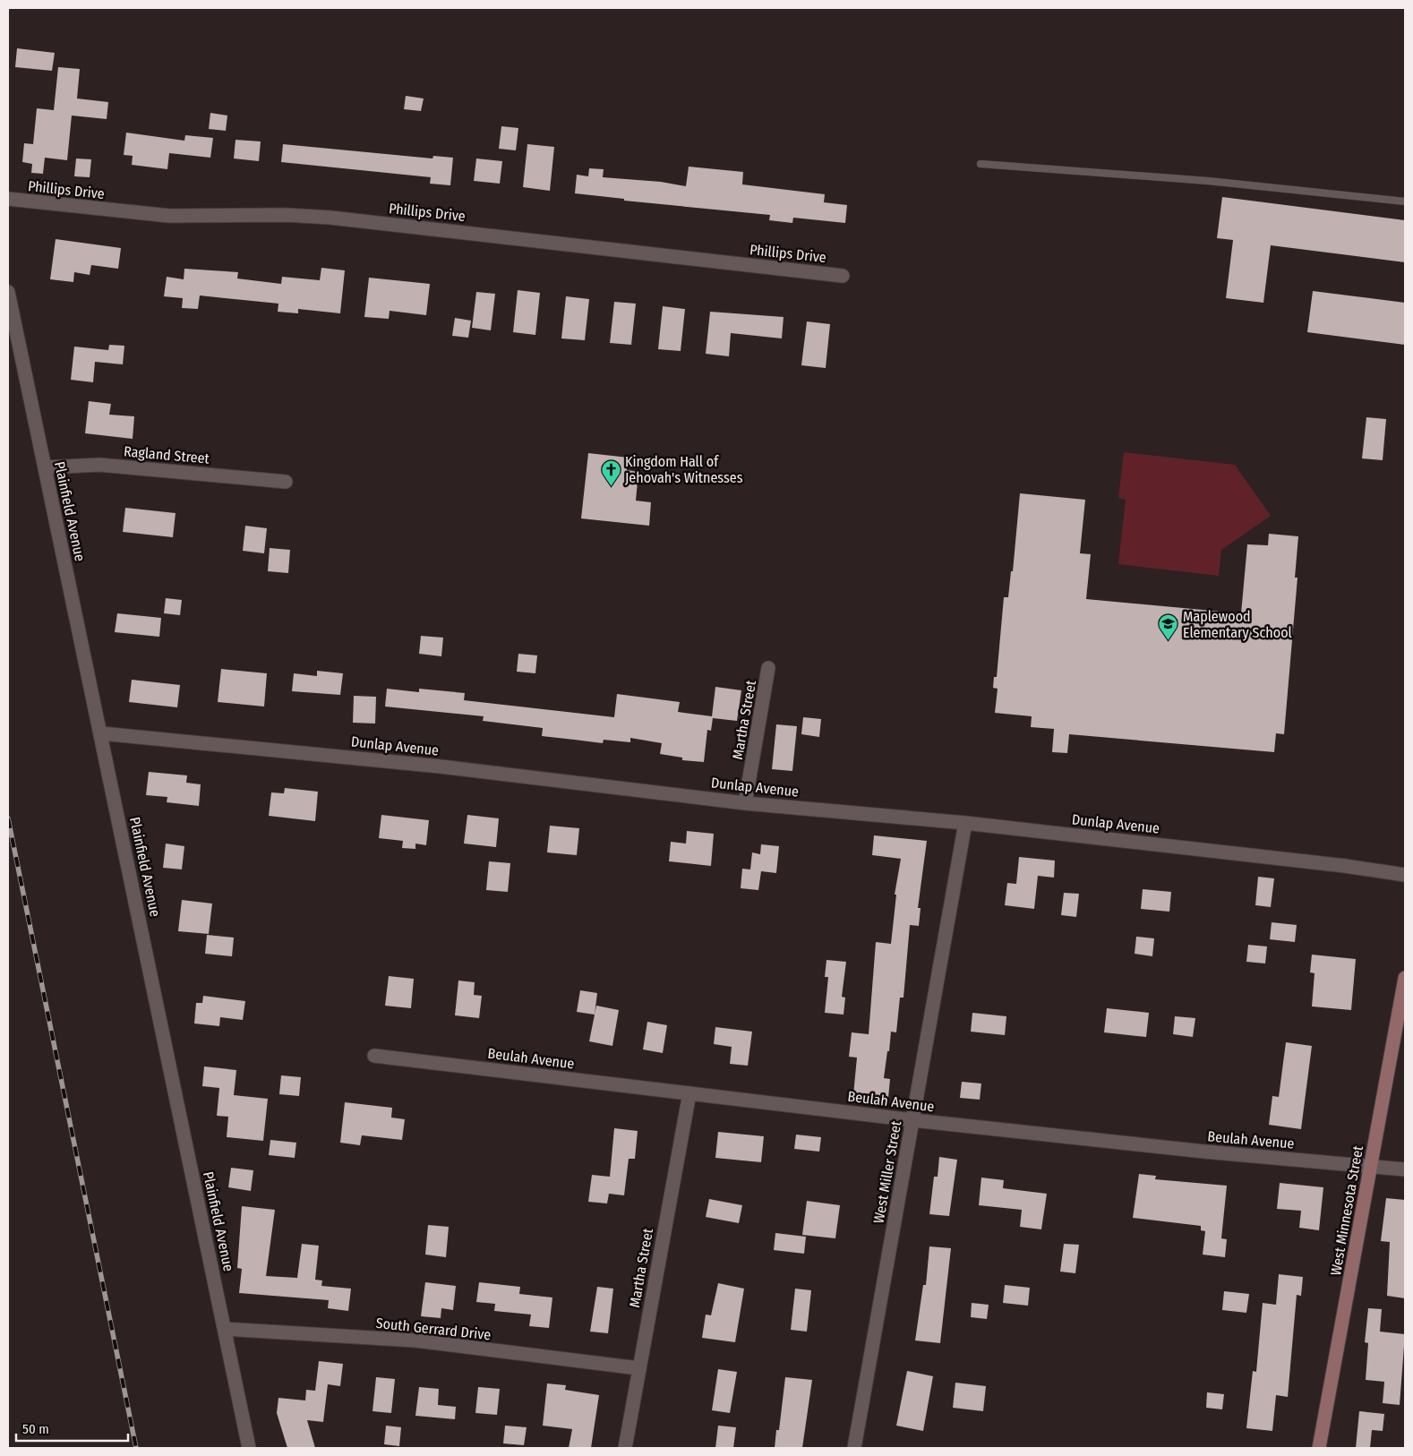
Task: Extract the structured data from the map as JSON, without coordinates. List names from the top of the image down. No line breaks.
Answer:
{"streets":{"street":["Phillips Drive","Ragland Street","Plainfield Avenue","Martha Street","Dunlap Avenue","Beulah Avenue","West Miller Street","West Minnesota Street","South Gerrard Drive"]},"crossings":[["Ragland Street","Plainfield Avenue"],["Plainfield Avenue","Dunlap Avenue"],["Plainfield Avenue","South Gerrard Drive"],["Martha Street","Dunlap Avenue"],["Martha Street","Beulah Avenue"],["Martha Street","South Gerrard Drive"],["Dunlap Avenue","West Miller Street"],["Beulah Avenue","West Miller Street"],["Beulah Avenue","West Minnesota Street"]],"places":{"church":["Kingdom Hall of Jehovah's Witnesses"],"school or university":["Maplewood Elementary School"]},"scale_bar":"50 m"}
